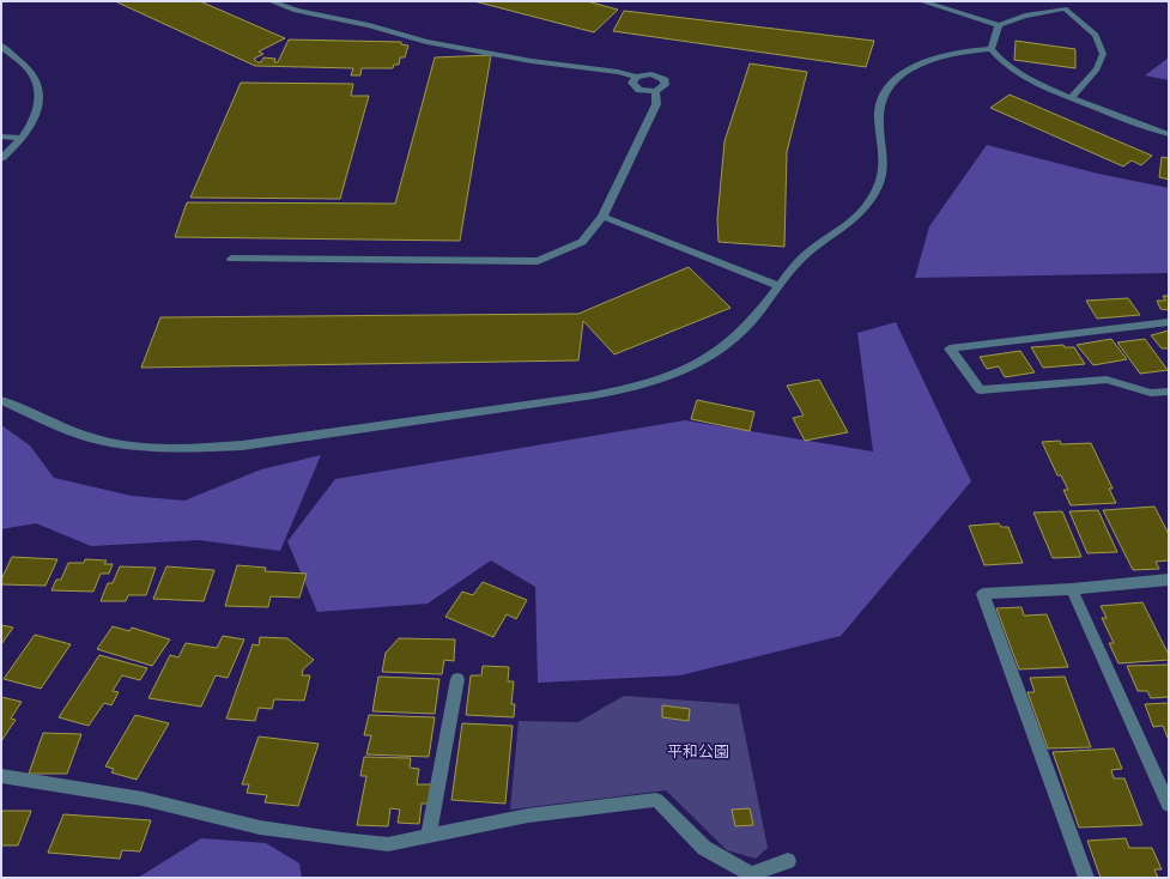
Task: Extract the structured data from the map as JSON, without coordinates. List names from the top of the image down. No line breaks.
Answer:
{"parks":["平和公園"]}
